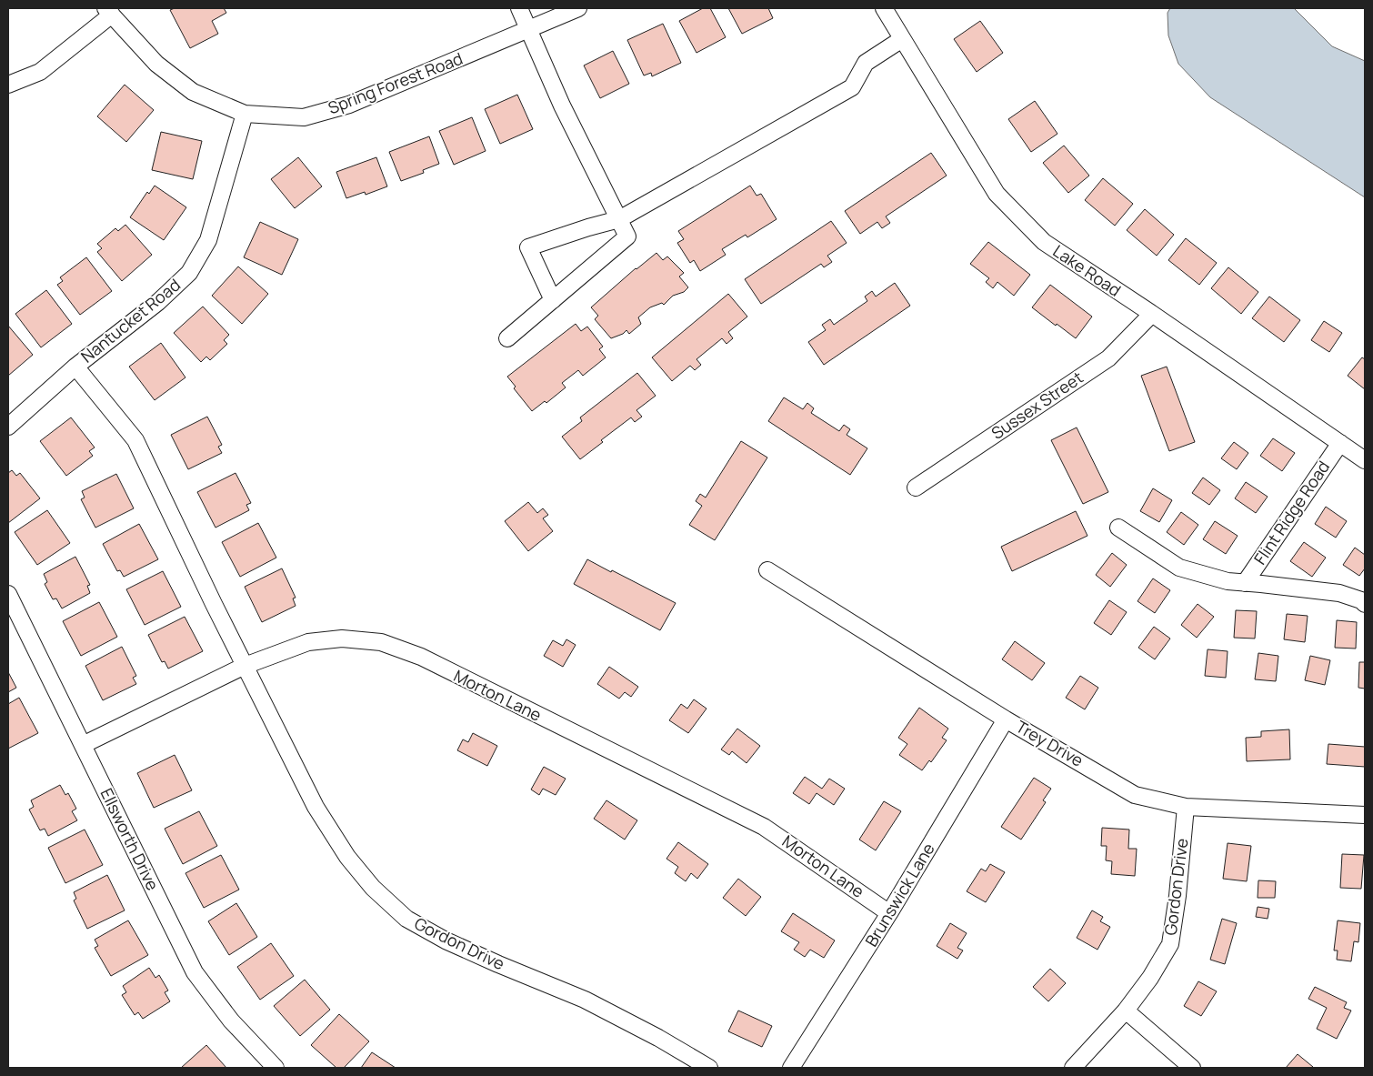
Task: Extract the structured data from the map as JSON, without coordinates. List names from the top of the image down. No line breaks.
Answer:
{"streets":{"street":["Spring Forest Road","Lake Road","Nantucket Road","Sussex Street","Flint Ridge Road","Morton Lane","Trey Drive","Ellsworth Drive","Gordon Drive","Brunswick Lane"]},"crossings":[["Spring Forest Road","Nantucket Road"],["Lake Road","Sussex Street"],["Lake Road","Flint Ridge Road"],["Nantucket Road","Gordon Drive"],["Morton Lane","Ellsworth Drive"],["Morton Lane","Gordon Drive"],["Morton Lane","Brunswick Lane"],["Trey Drive","Gordon Drive"],["Trey Drive","Brunswick Lane"]]}
